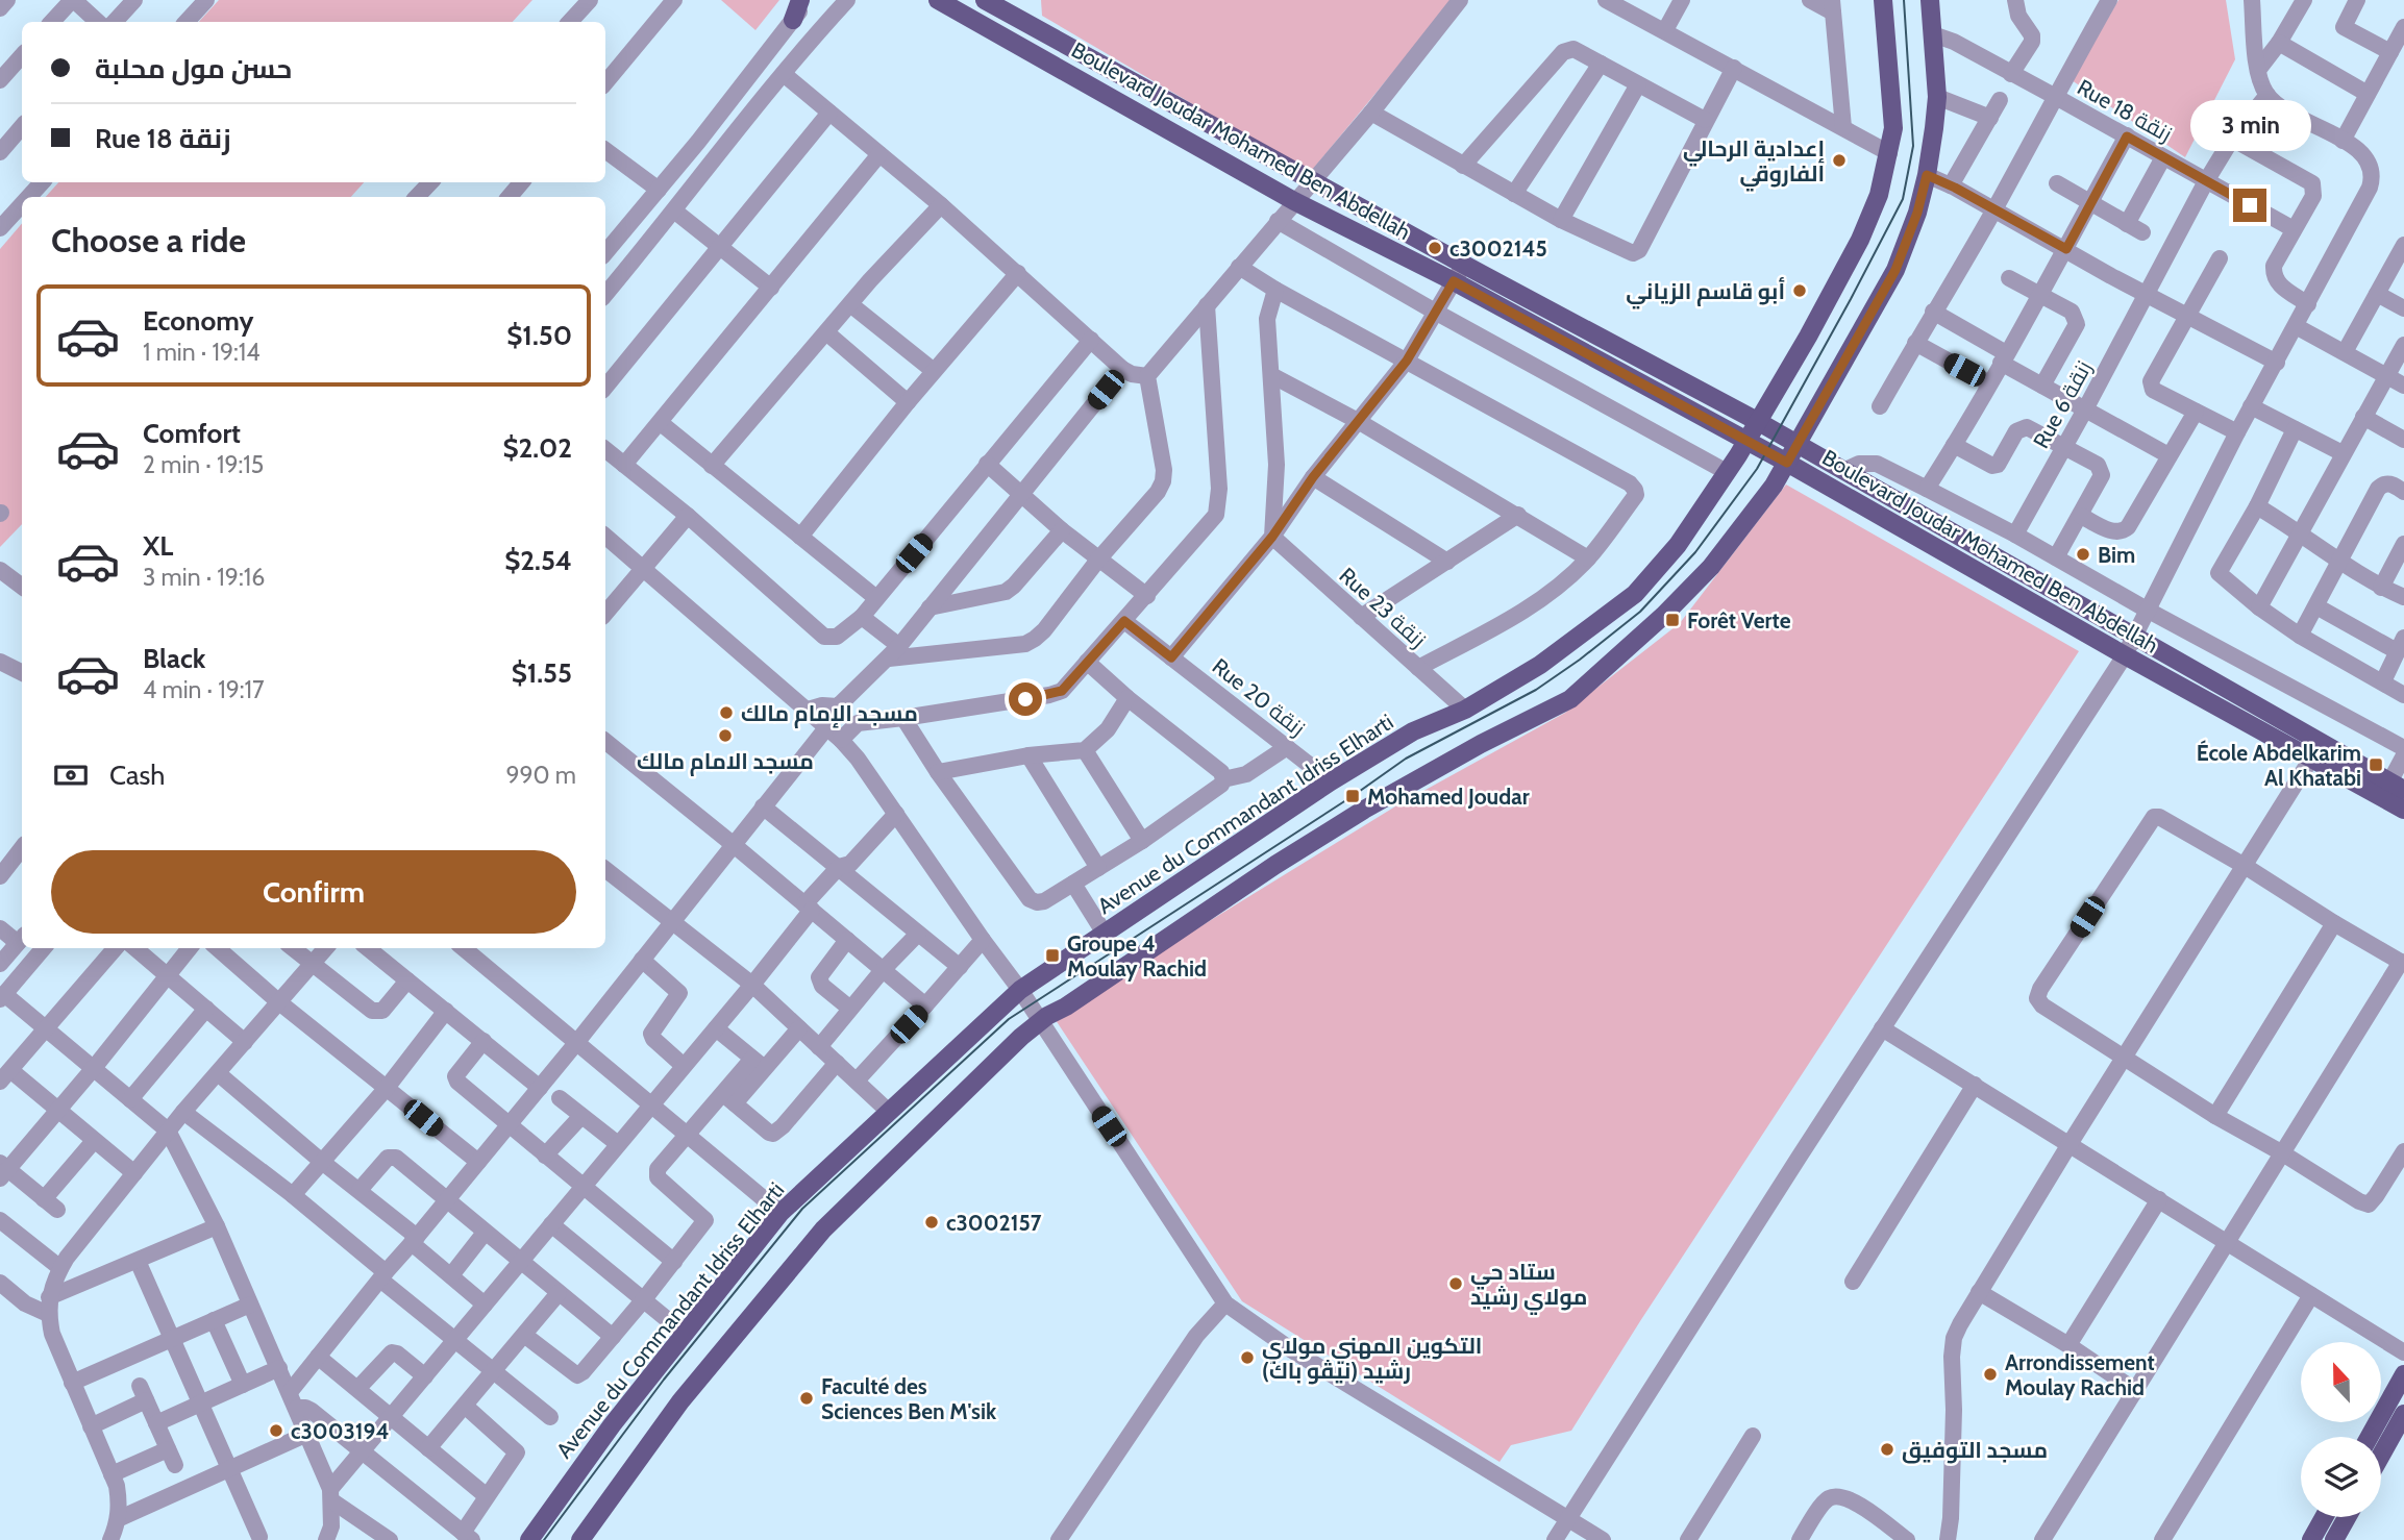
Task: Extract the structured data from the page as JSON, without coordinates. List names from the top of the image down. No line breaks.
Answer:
{"streets":{"main road":["Boulevard Joudar Mohamed Ben Abdellah","Avenue du Commandant Idriss Elharti"],"street":["Rue 18 زنقة","Rue 6 زنقة","Rue 23 زنقة","Rue 20 زنقة"]},"crossings":[["Rue 18 زنقة","Rue 6 زنقة"],["Boulevard Joudar Mohamed Ben Abdellah","Avenue du Commandant Idriss Elharti"],["Rue 23 زنقة","Avenue du Commandant Idriss Elharti"],["Rue 20 زنقة","Avenue du Commandant Idriss Elharti"]],"places":{"other":["إعدادية الرحالي الفاروقي","c3002145","أبو قاسم الزياني","Bim","مسجد الإمام مالك","مسجد الامام مالك","c3002157","ستاد حي مولاي رشيد","التكوين المهني مولاي رشيد (نيڤو باك)","Arrondissement Moulay Rachid","Faculté des Sciences Ben M'sik","c3003194","مسجد التوفيق"],"transit":["Forêt Verte","École Abdelkarim Al Khatabi","Mohamed Joudar","Groupe 4 Moulay Rachid"]},"north":"top","page":{"banner":["حسن مول محلبة","Rue 18 زنقة"],"bubble":"3 min","heading":"Choose a ride","list":[{"name":"Economy","note":"1 min · 19:14","value":"$1.50"},{"name":"Comfort","note":"2 min · 19:15","value":"$2.02"},{"name":"XL","note":"3 min · 19:16","value":"$2.54"},{"name":"Black","note":"4 min · 19:17","value":"$1.55"}],"pay":["Cash","990 m"],"buttons":"Confirm"}}
